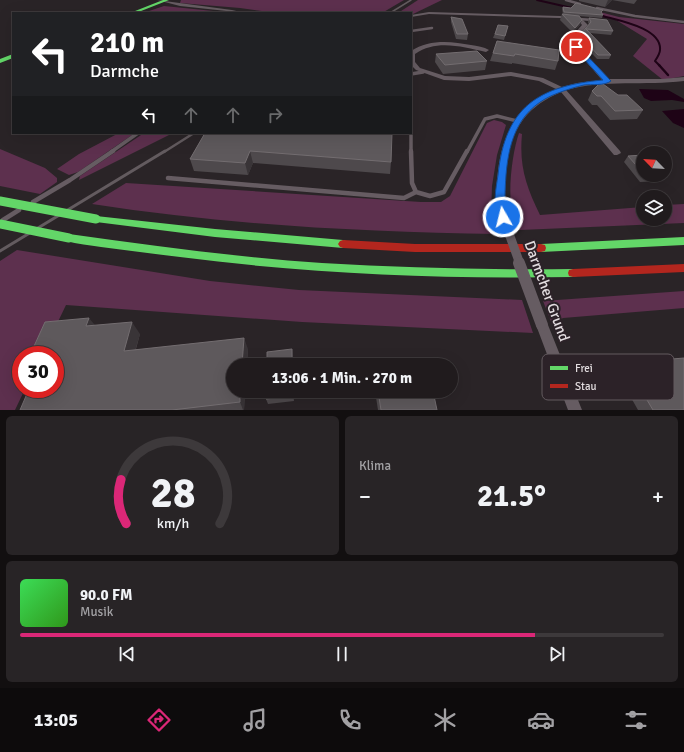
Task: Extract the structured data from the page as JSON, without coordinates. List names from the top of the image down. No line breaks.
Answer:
{"streets":{"street":["Darmcher Grund"]},"legend":["Frei","Stau"],"north":"top left","page":{"turn":["210 m","Darmche"],"limit":"30","trip":"13:06 · 1 Min. · 270 m","tile":"Klima","heat":["−","21.5°","+"],"song":["90.0 FM","Musik"],"tabs":"13:05","gauge":["28","km/h"]}}
